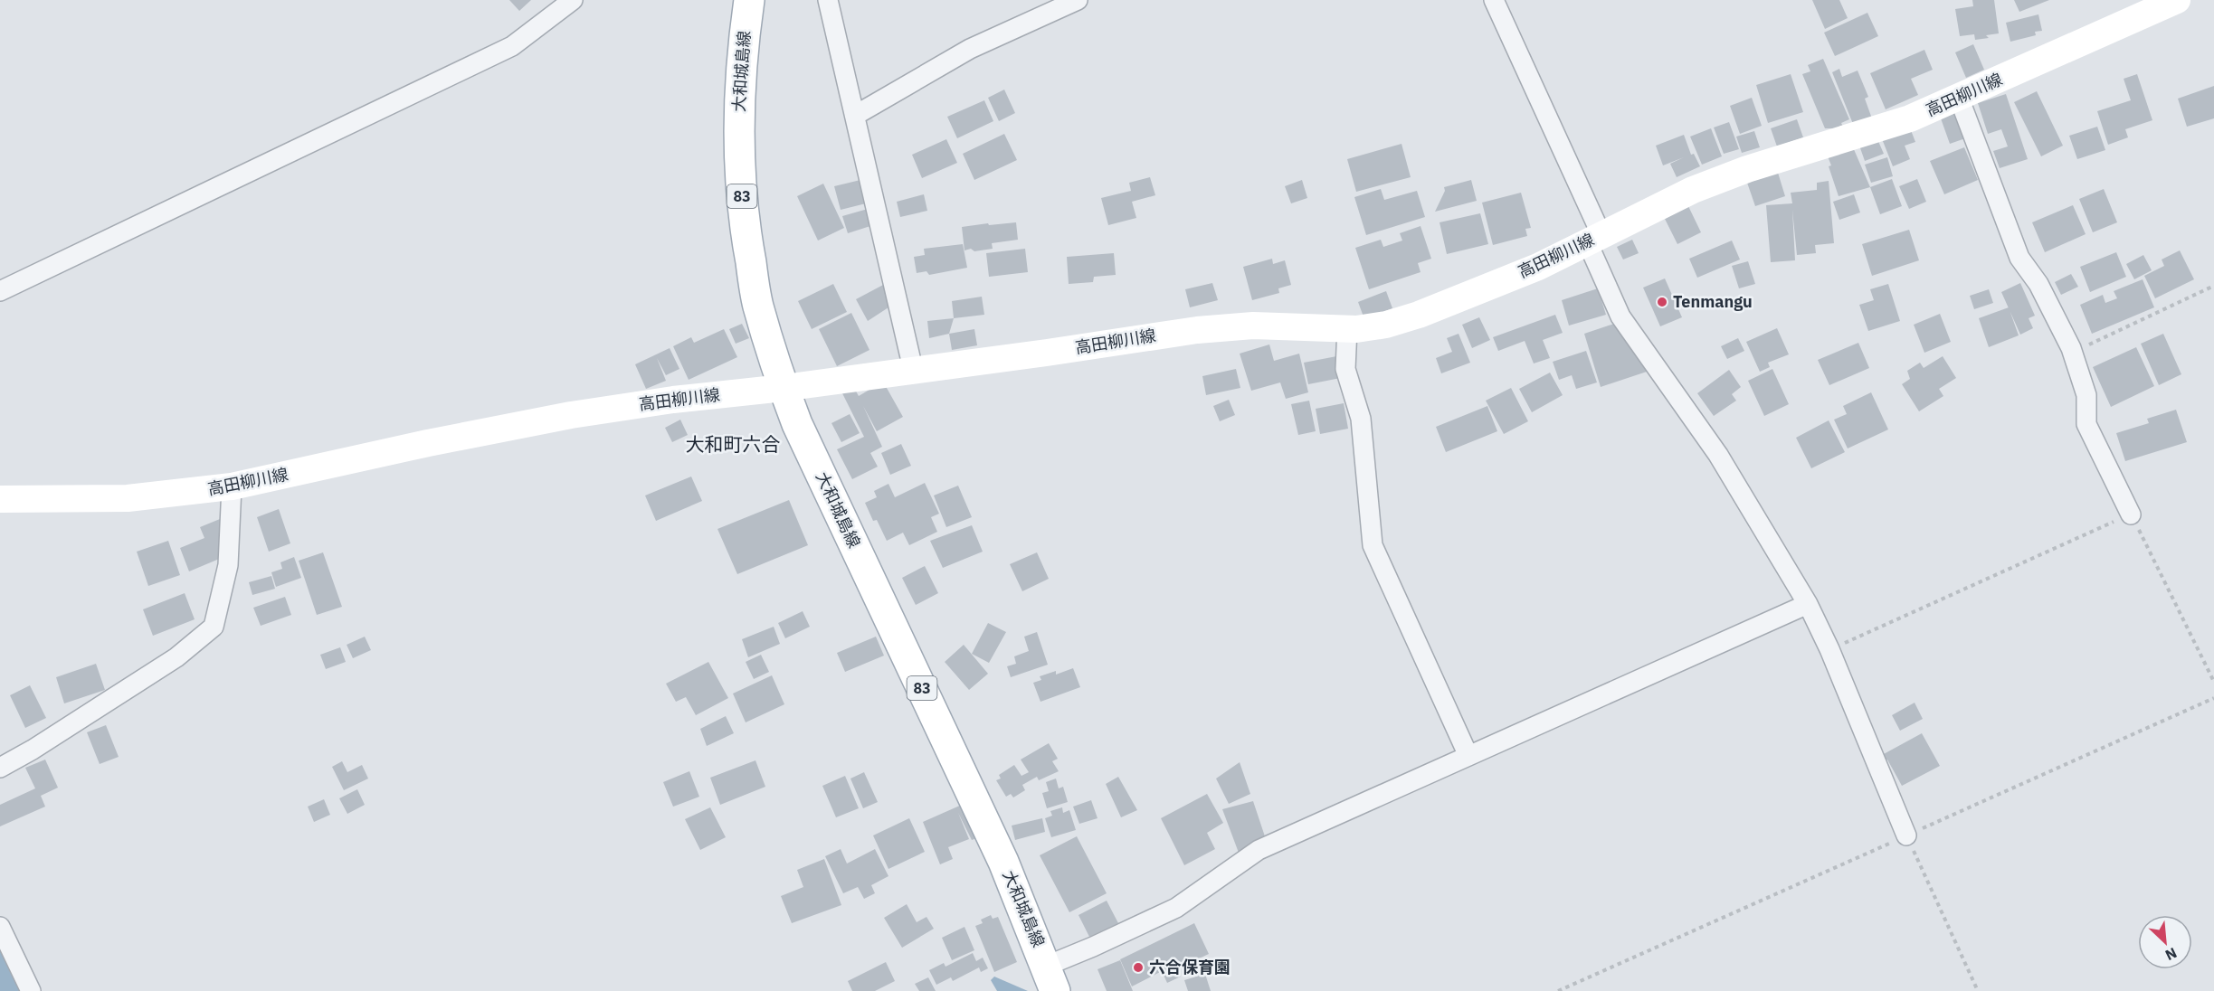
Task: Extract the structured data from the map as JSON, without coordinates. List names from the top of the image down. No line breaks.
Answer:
{"streets":{"main road":["大和城島線","高田柳川線","83"]},"crossings":[["大和城島線","高田柳川線"]],"districts":["大和町六合"],"places":["Tenmangu","六合保育園"],"north":"bottom right"}
